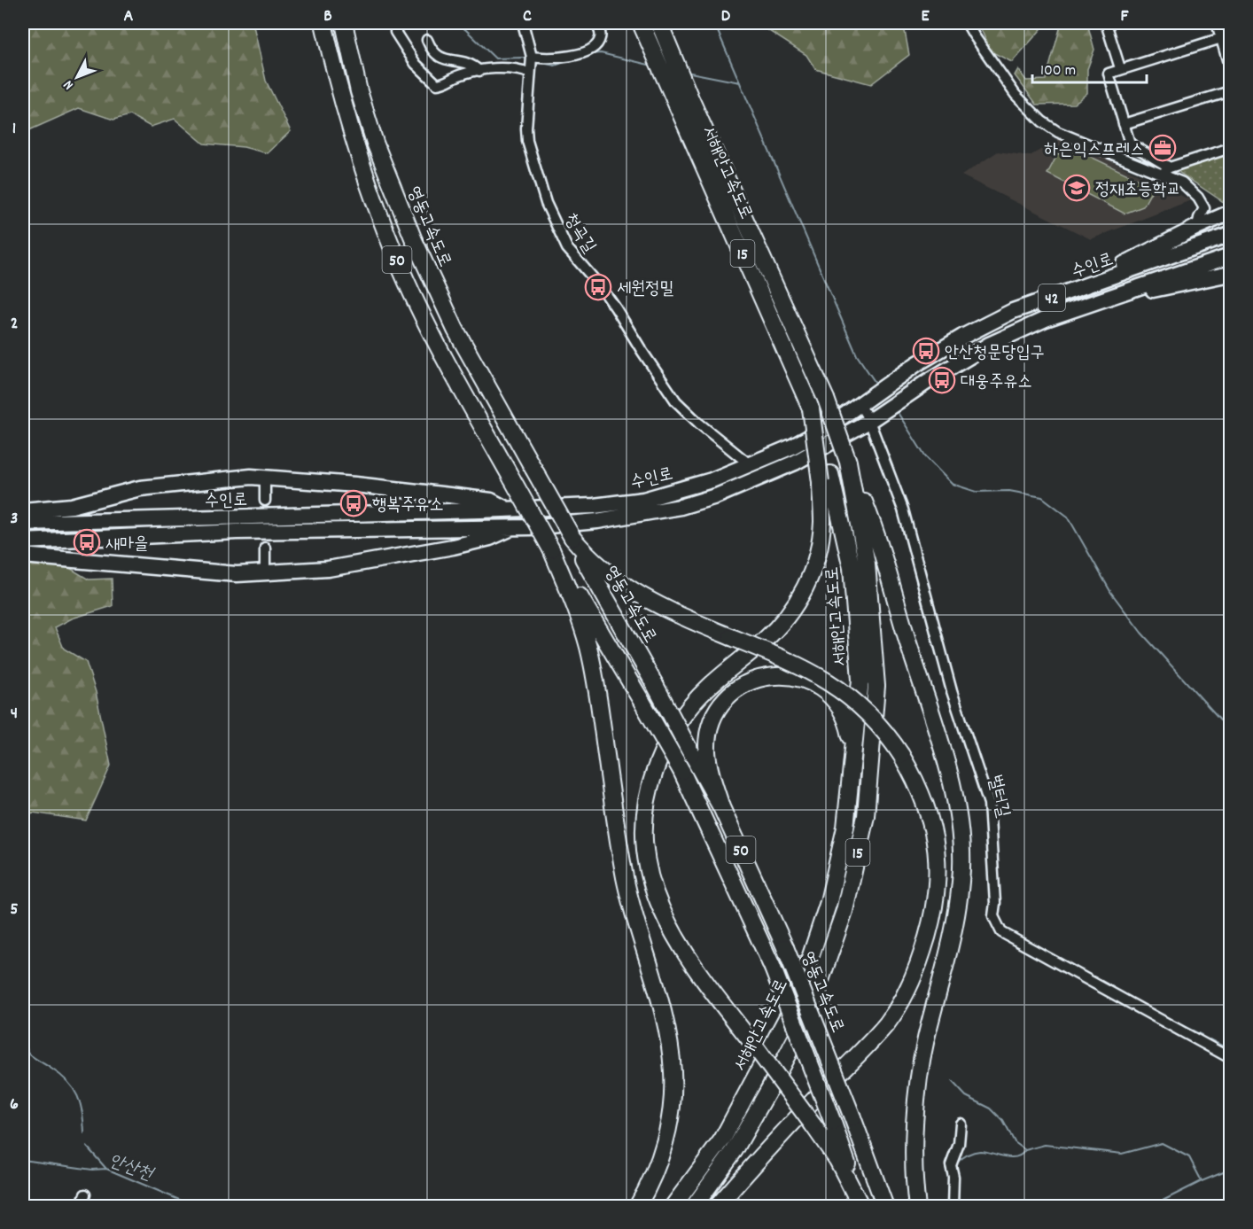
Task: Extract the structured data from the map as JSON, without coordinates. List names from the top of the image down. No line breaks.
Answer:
{"streets":{"highway":["서해안고속도로","영동고속도로","15","50"],"main road":["수인로","42"],"street":["청곡길","벌터길"]},"crossings":[["청곡길","수인로"],["수인로","벌터길"]],"water":["안산천"],"places":{"office":["하은익스프레스"],"school or university":["정재초등학교"],"bus stop":["세원정밀","안산청문당입구","대웅주유소","행복주유소","새마을"]},"scale_bar":"100 m","north":"bottom left","grid":{"columns":["A","B","C","D","E","F"],"rows":["1","2","3","4","5","6"]}}
